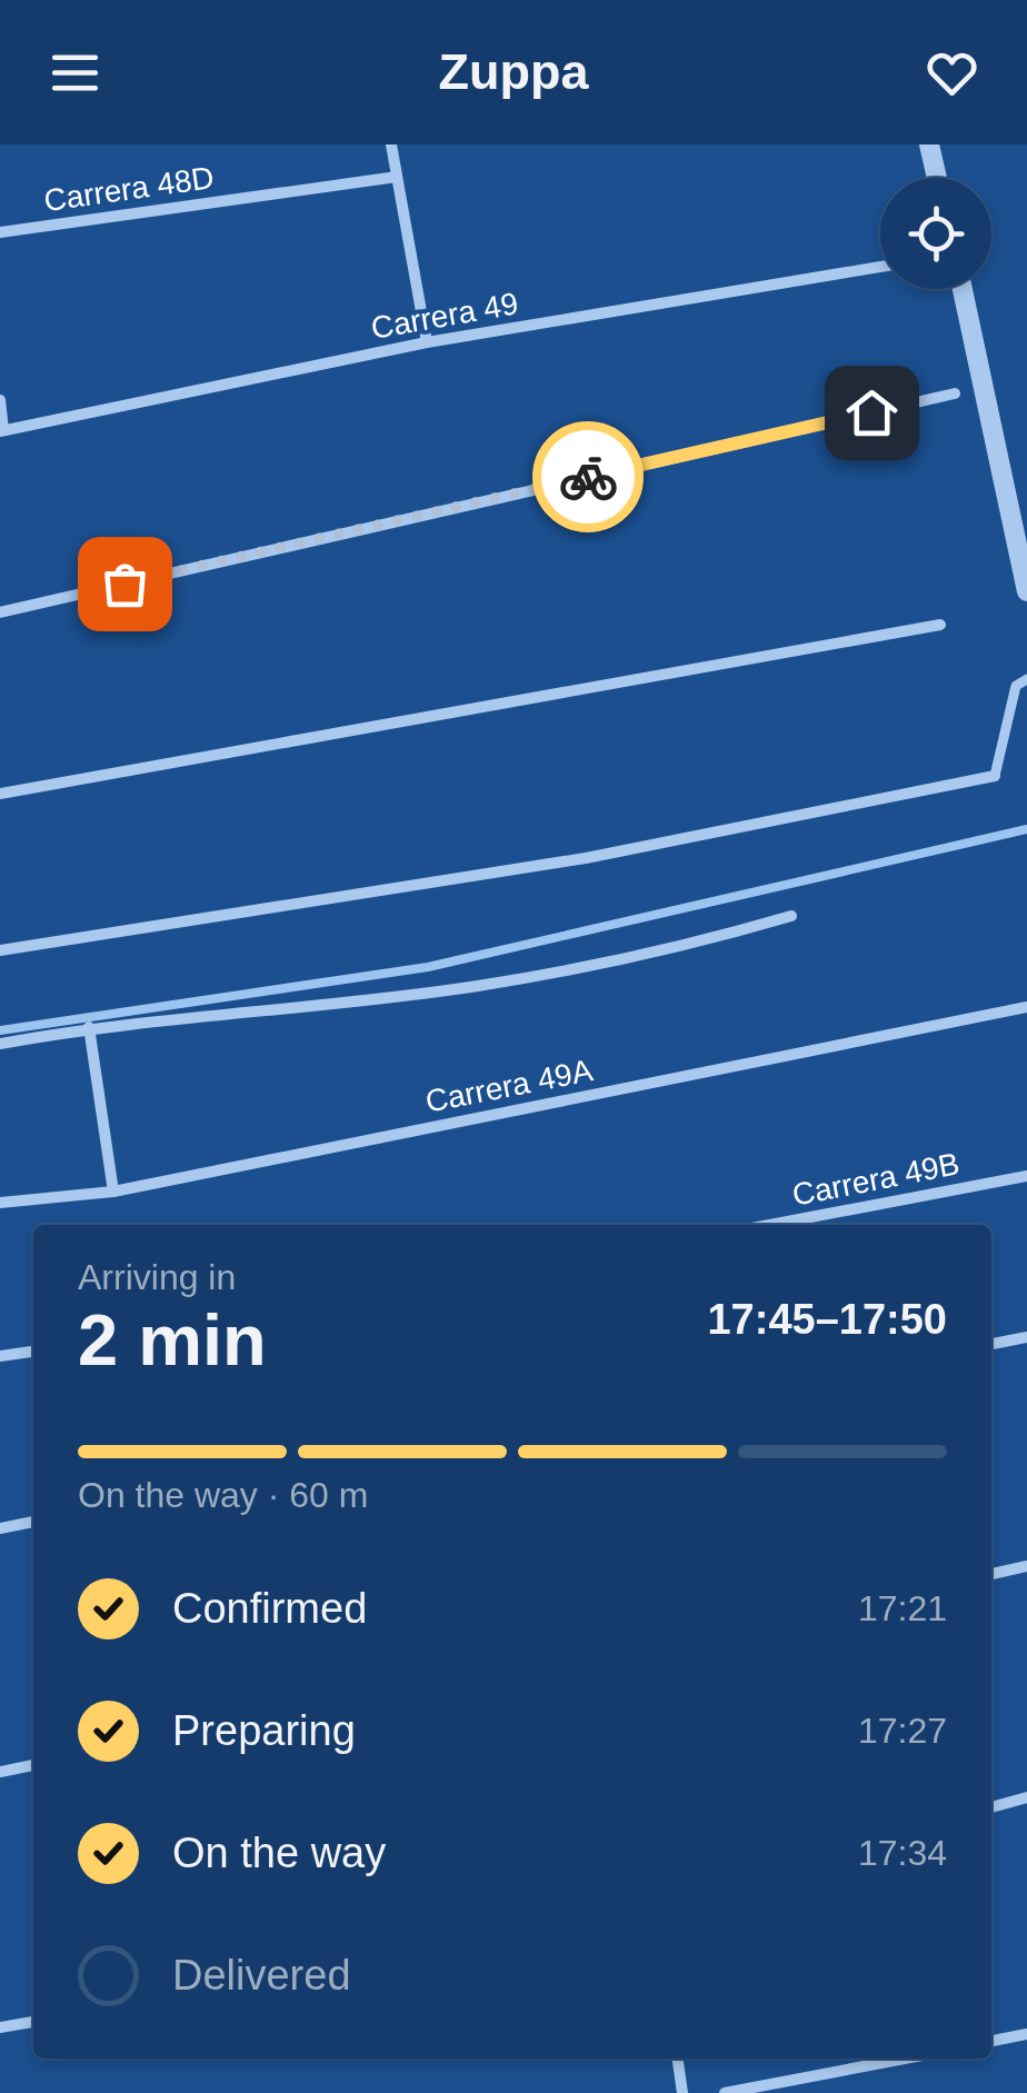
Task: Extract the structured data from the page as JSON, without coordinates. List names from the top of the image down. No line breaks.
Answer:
{"streets":{"street":["Carrera 48D","Carrera 49","Carrera 49A","Carrera 49B"]},"page":{"header":"Zuppa","heading":["2 min","Arriving in","17:45–17:50"],"bar":"On the way · 60 m","list":[["Confirmed","17:21"],["Preparing","17:27"],["On the way","17:34"],"Delivered"]}}
